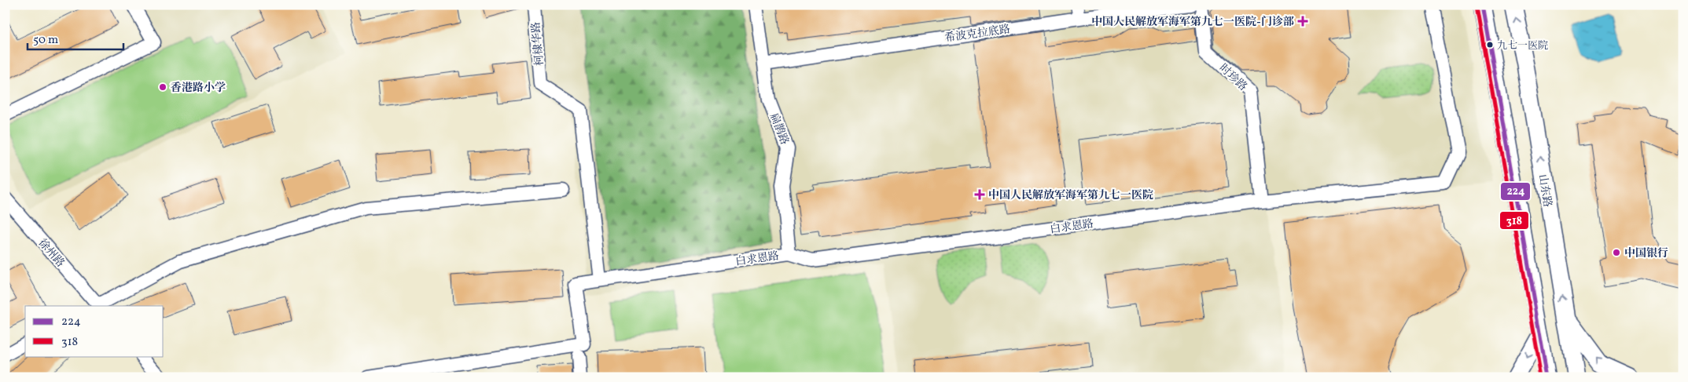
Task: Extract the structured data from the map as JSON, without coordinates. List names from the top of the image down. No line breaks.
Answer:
{"streets":{"main road":["山东路"],"street":["希波克拉底路","柯棣华路","时珍路","扁鹊路","白求恩路","徐州路"]},"crossings":[["希波克拉底路","扁鹊路"],["柯棣华路","白求恩路"],["时珍路","白求恩路"],["扁鹊路","白求恩路"]],"places":{"health":["中国人民解放军海军第九七一医院-门诊部","中国人民解放军海军第九七一医院"],"other":["九七一医院","香港路小学","中国银行"]},"lines":["transit line 224","transit line 318"],"legend":["224","318"],"scale_bar":"50 m"}
